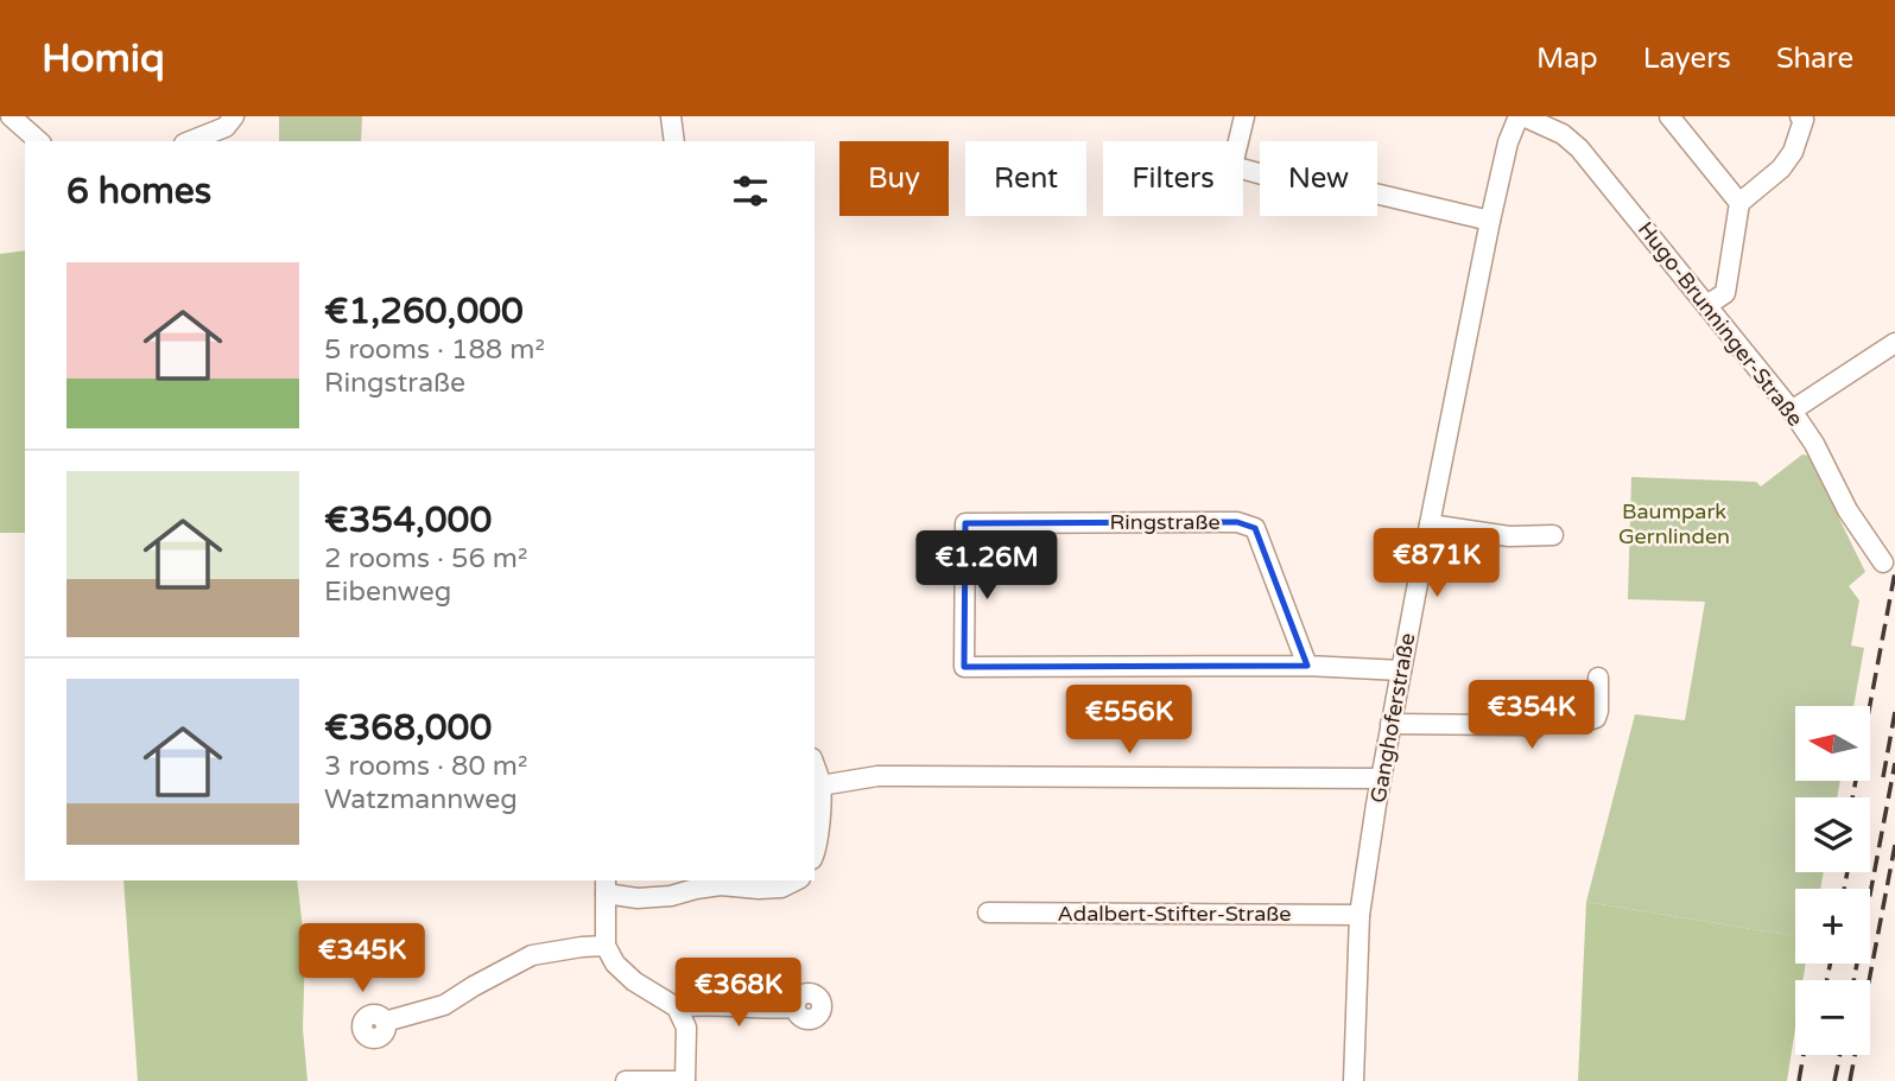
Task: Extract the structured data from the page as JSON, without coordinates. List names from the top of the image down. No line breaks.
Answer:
{"streets":{"street":["Hugo-Brunninger-Straße","Ringstraße","Ganghoferstraße","Adalbert-Stifter-Straße"]},"crossings":[["Hugo-Brunninger-Straße","Ganghoferstraße"],["Ringstraße","Ganghoferstraße"],["Ganghoferstraße","Adalbert-Stifter-Straße"]],"parks":["Baumpark Gernlinden"],"north":"left","page":{"header":"Homiq","nav":["Map","Layers","Share"],"chip":["Buy","Rent","Filters","New"],"heading":"6 homes","list":[{"name":"€1,260,000","note":"5 rooms · 188 m² · Ringstraße"},{"name":"€354,000","note":"2 rooms · 56 m² · Eibenweg"},{"name":"€368,000","note":"3 rooms · 80 m² · Watzmannweg"}],"price":["€871K","€1.26M","€354K","€556K","€345K","€368K"],"map_buttons":["+","−"]}}
